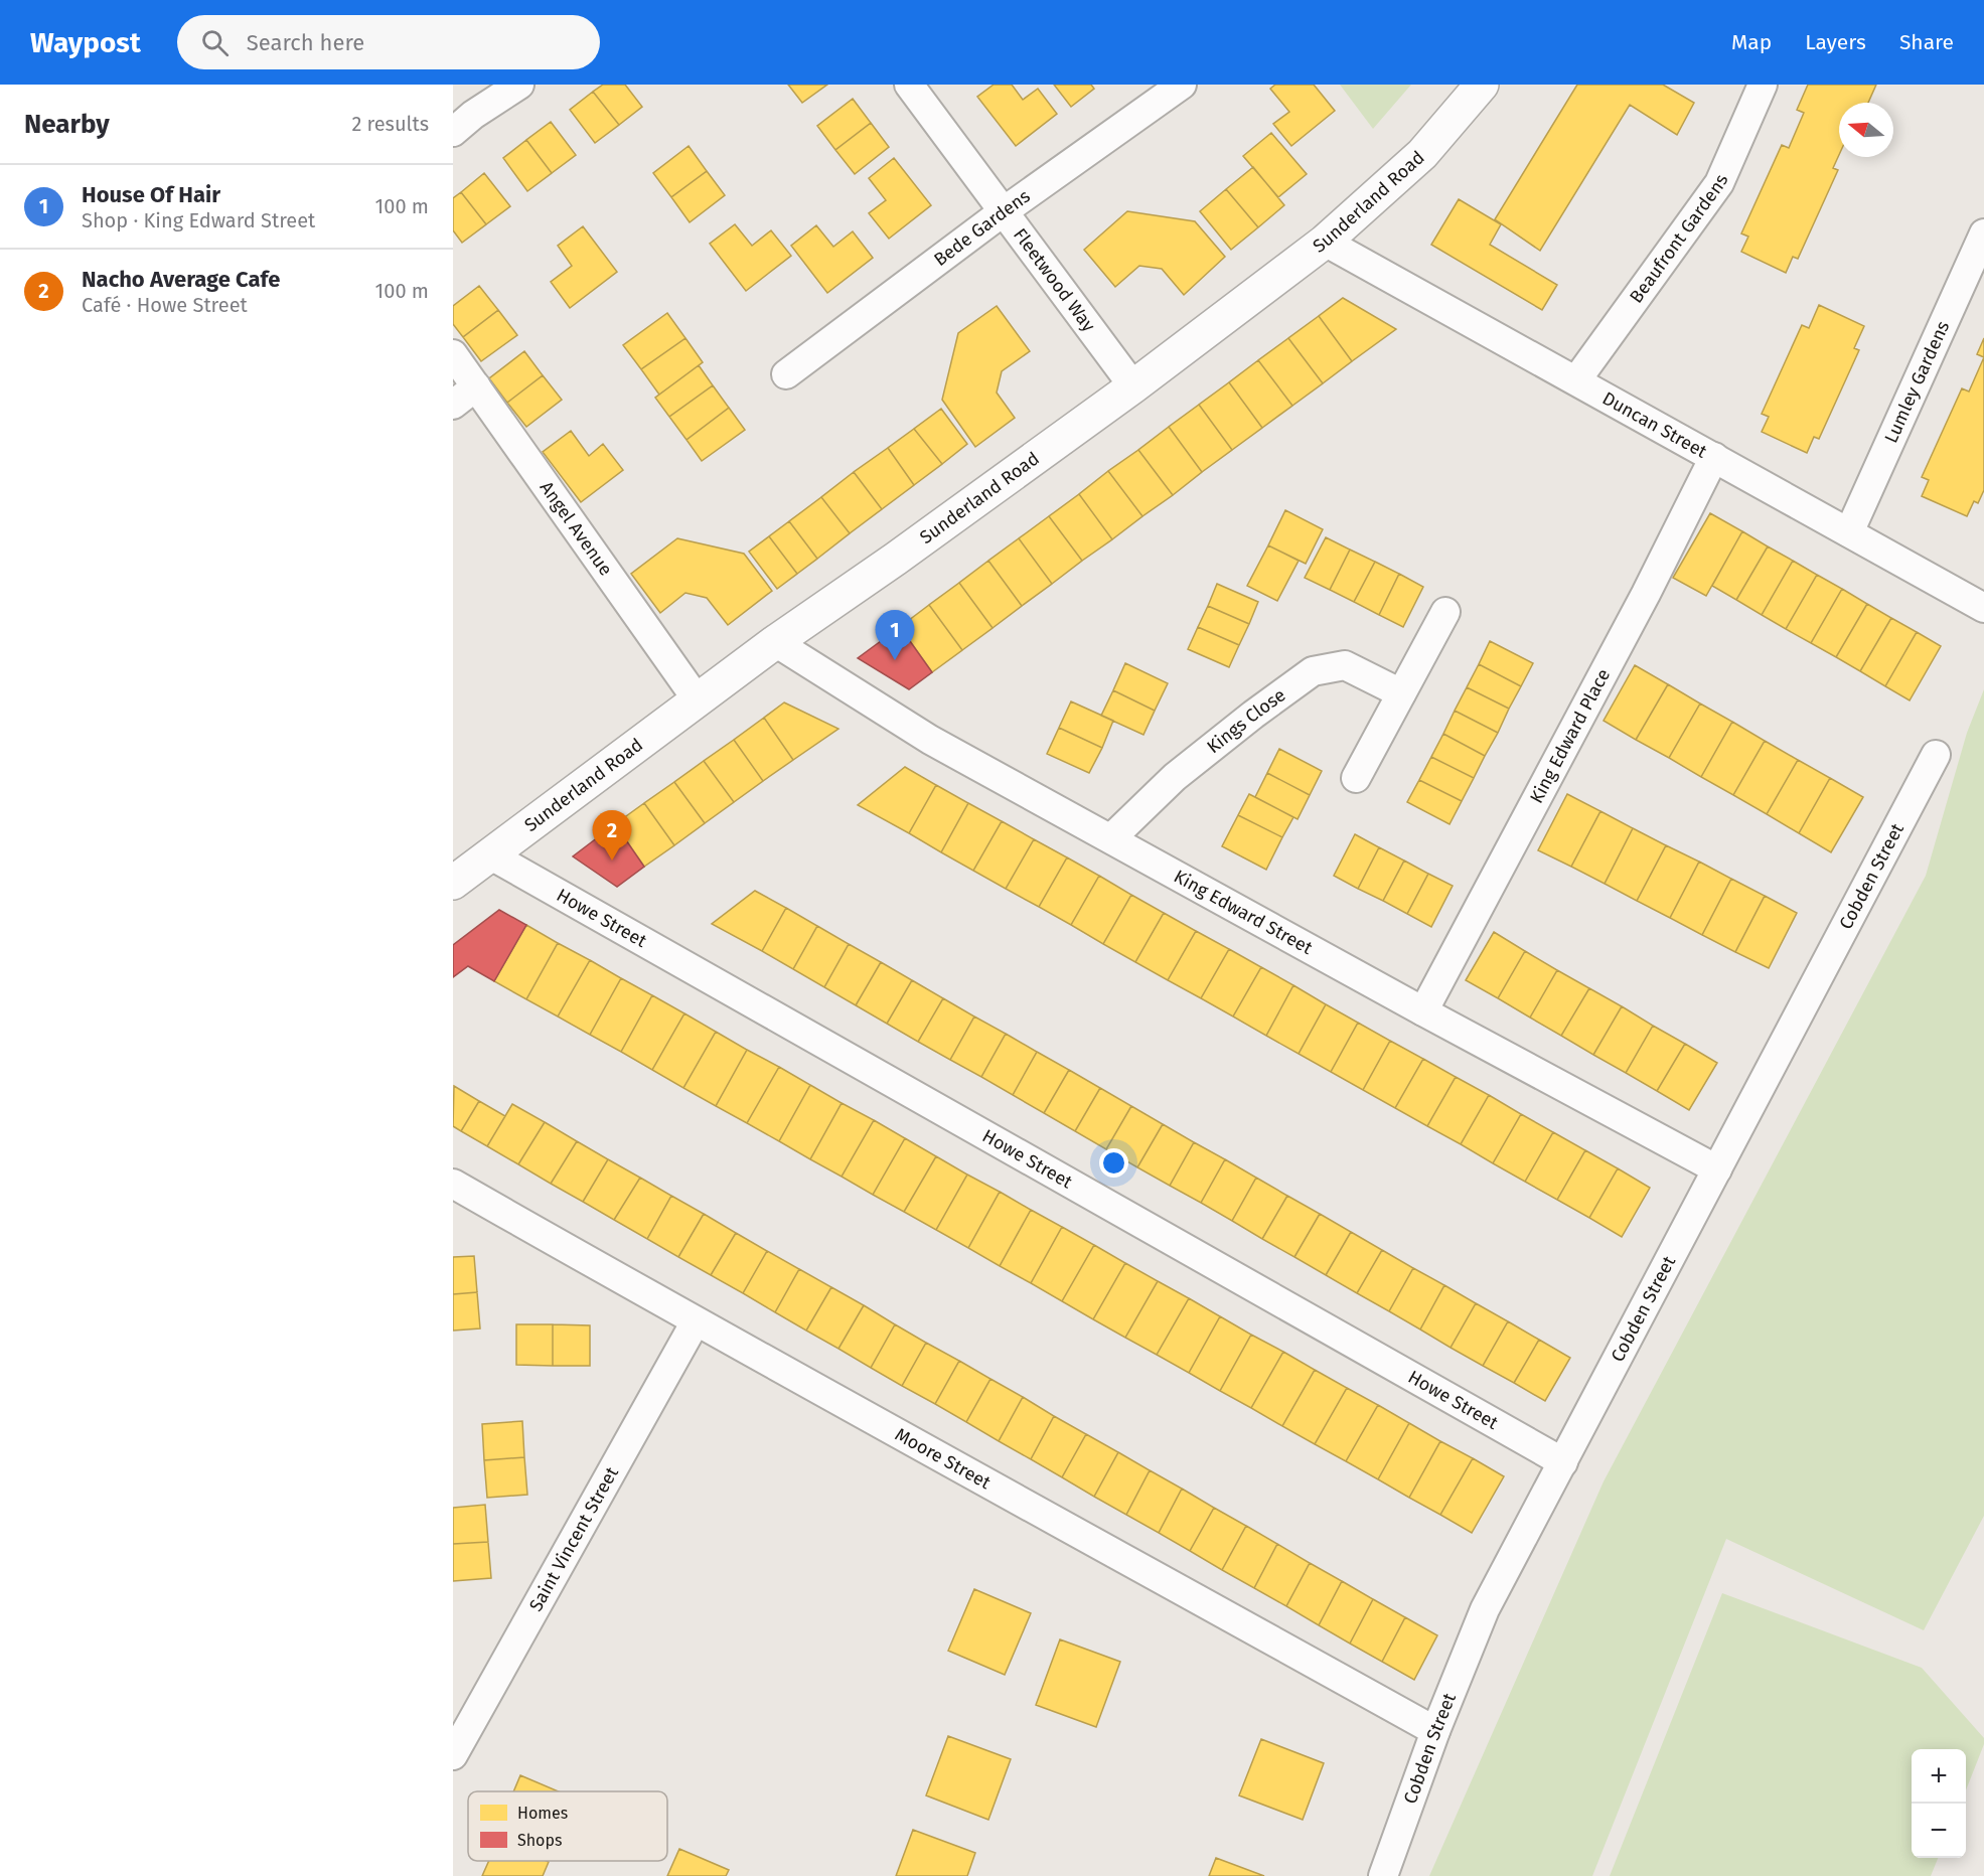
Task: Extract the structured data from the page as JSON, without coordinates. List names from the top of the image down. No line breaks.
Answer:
{"streets":{"main road":["Sunderland Road"],"street":["Bede Gardens","Beaufront Gardens","Fleetwood Way","Lumley Gardens","Duncan Street","Angel Avenue","Kings Close","King Edward Place","Cobden Street","King Edward Street","Howe Street","Moore Street","Saint Vincent Street"]},"crossings":[["Sunderland Road","Fleetwood Way"],["Sunderland Road","Duncan Street"],["Sunderland Road","Angel Avenue"],["Sunderland Road","King Edward Street"],["Sunderland Road","Howe Street"],["Bede Gardens","Fleetwood Way"],["Beaufront Gardens","Duncan Street"],["Lumley Gardens","Duncan Street"],["Duncan Street","King Edward Place"],["Kings Close","King Edward Street"],["King Edward Place","King Edward Street"],["Cobden Street","King Edward Street"],["Cobden Street","Howe Street"],["Cobden Street","Moore Street"],["Moore Street","Saint Vincent Street"]],"legend":["Homes","Shops"],"north":"left","page":{"header":"Waypost","search":"Search here","nav":["Map","Layers","Share"],"heading":["Nearby","2 results"],"list":[{"mark":"1","name":"House Of Hair","note":"Shop · King Edward Street","value":"100 m"},{"mark":"2","name":"Nacho Average Cafe","note":"Café · Howe Street","value":"100 m"}],"pins":["1","2"],"map_buttons":["+","−"]}}
